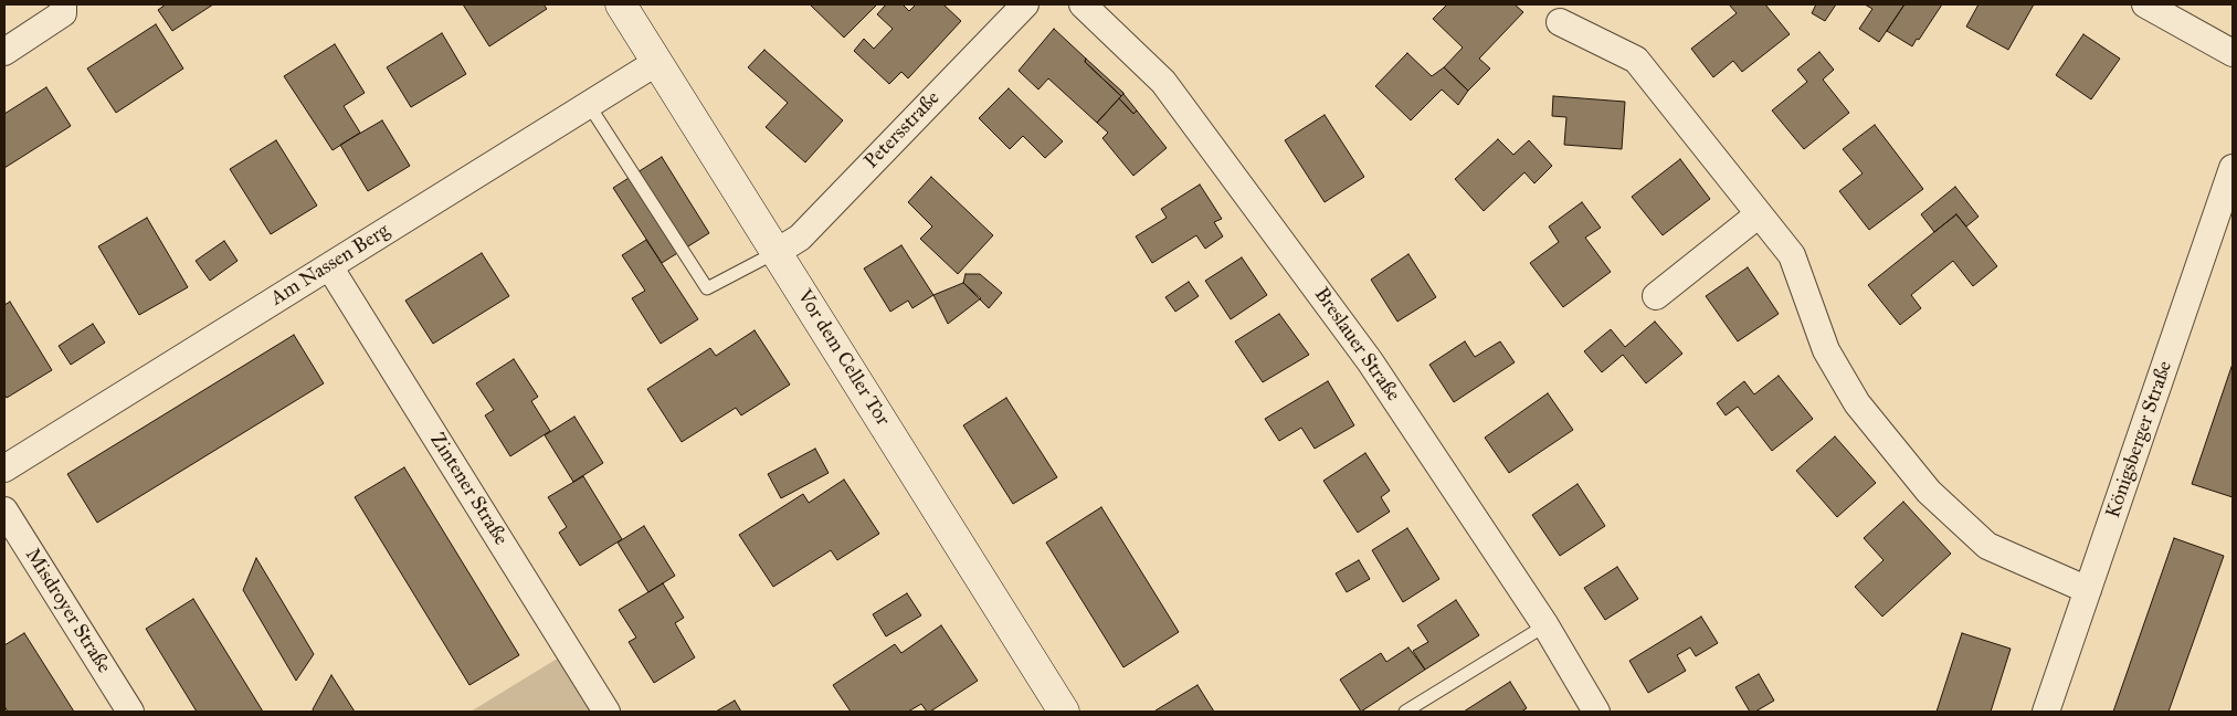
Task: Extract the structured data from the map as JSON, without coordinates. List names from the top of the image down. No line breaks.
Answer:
{"streets":{"street":["Petersstraße","Am Nassen Berg","Breslauer Straße","Vor dem Celler Tor","Königsberger Straße","Zintener Straße","Misdroyer Straße"]},"crossings":[["Petersstraße","Vor dem Celler Tor"],["Am Nassen Berg","Vor dem Celler Tor"],["Am Nassen Berg","Zintener Straße"]]}
